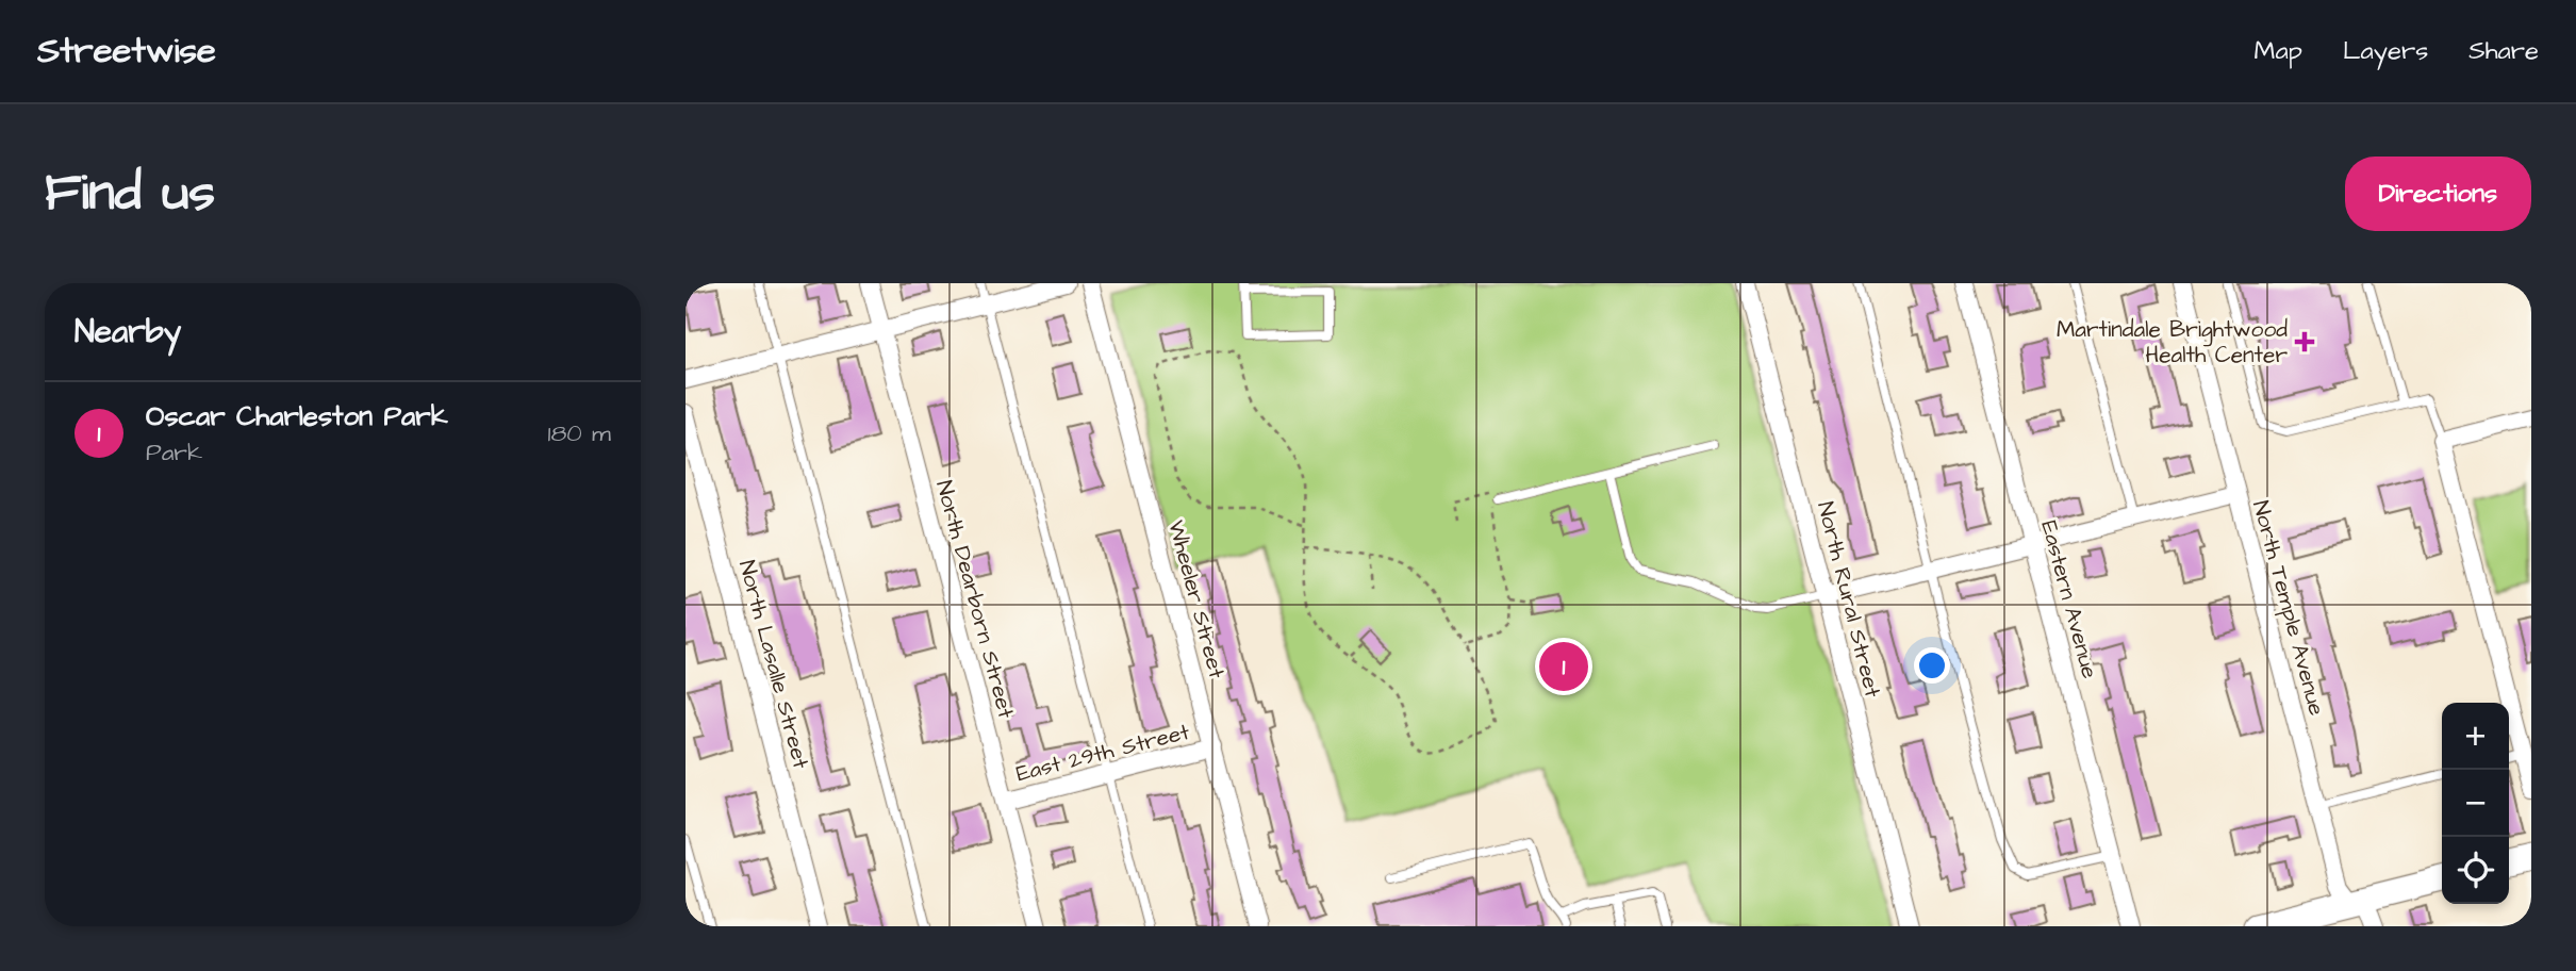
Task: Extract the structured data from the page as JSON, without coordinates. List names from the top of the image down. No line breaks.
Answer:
{"streets":{"street":["North Dearborn Street","Wheeler Street","North Rural Street","Eastern Avenue","North Temple Avenue","North Lasalle Street","East 29th Street"]},"crossings":[["North Dearborn Street","East 29th Street"],["Wheeler Street","East 29th Street"]],"places":{"health":["Martindale Brightwood Health Center"]},"page":{"header":"Streetwise","nav":["Map","Layers","Share"],"buttons":"Directions","title":"Find us","heading":"Nearby","list":[{"mark":"1","name":"Oscar Charleston Park","note":"Park","value":"180 m"}],"pins":"1","map_buttons":["+","−"]}}
